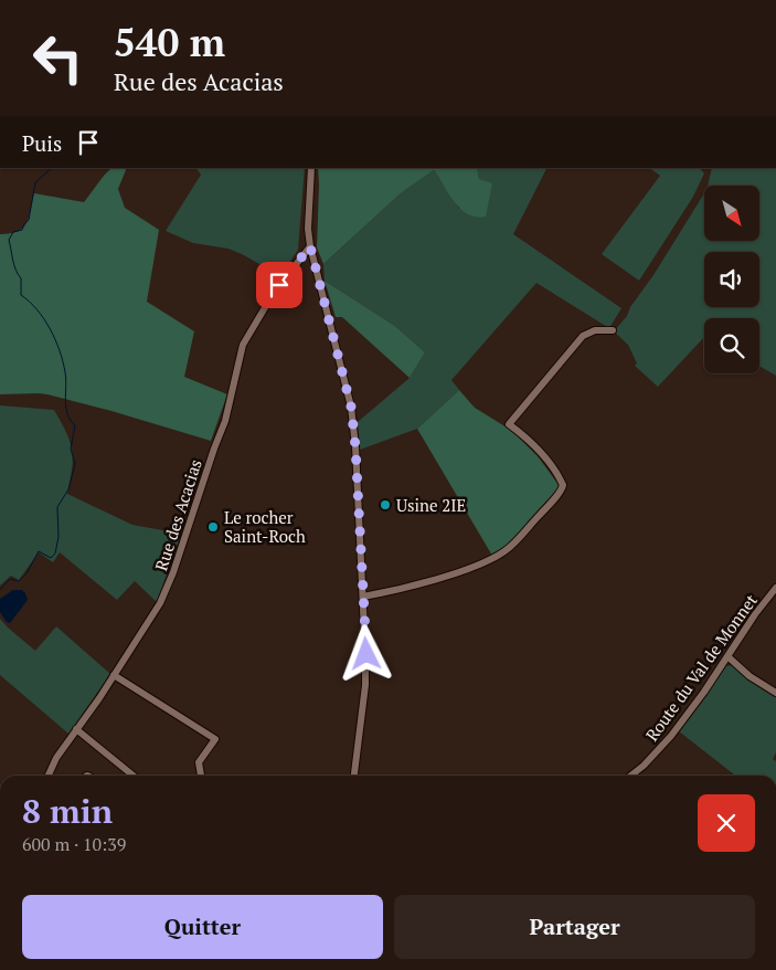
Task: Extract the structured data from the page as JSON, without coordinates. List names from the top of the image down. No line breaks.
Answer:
{"streets":{"street":["Rue des Acacias","Route du Val de Monnet"]},"places":["Usine 2IE","Le rocher Saint-Roch"],"north":"bottom right","page":{"turn":["540 m","Rue des Acacias"],"then":"Puis","heading":["8 min","600 m · 10:39"],"buttons":["Quitter","Partager"]}}
